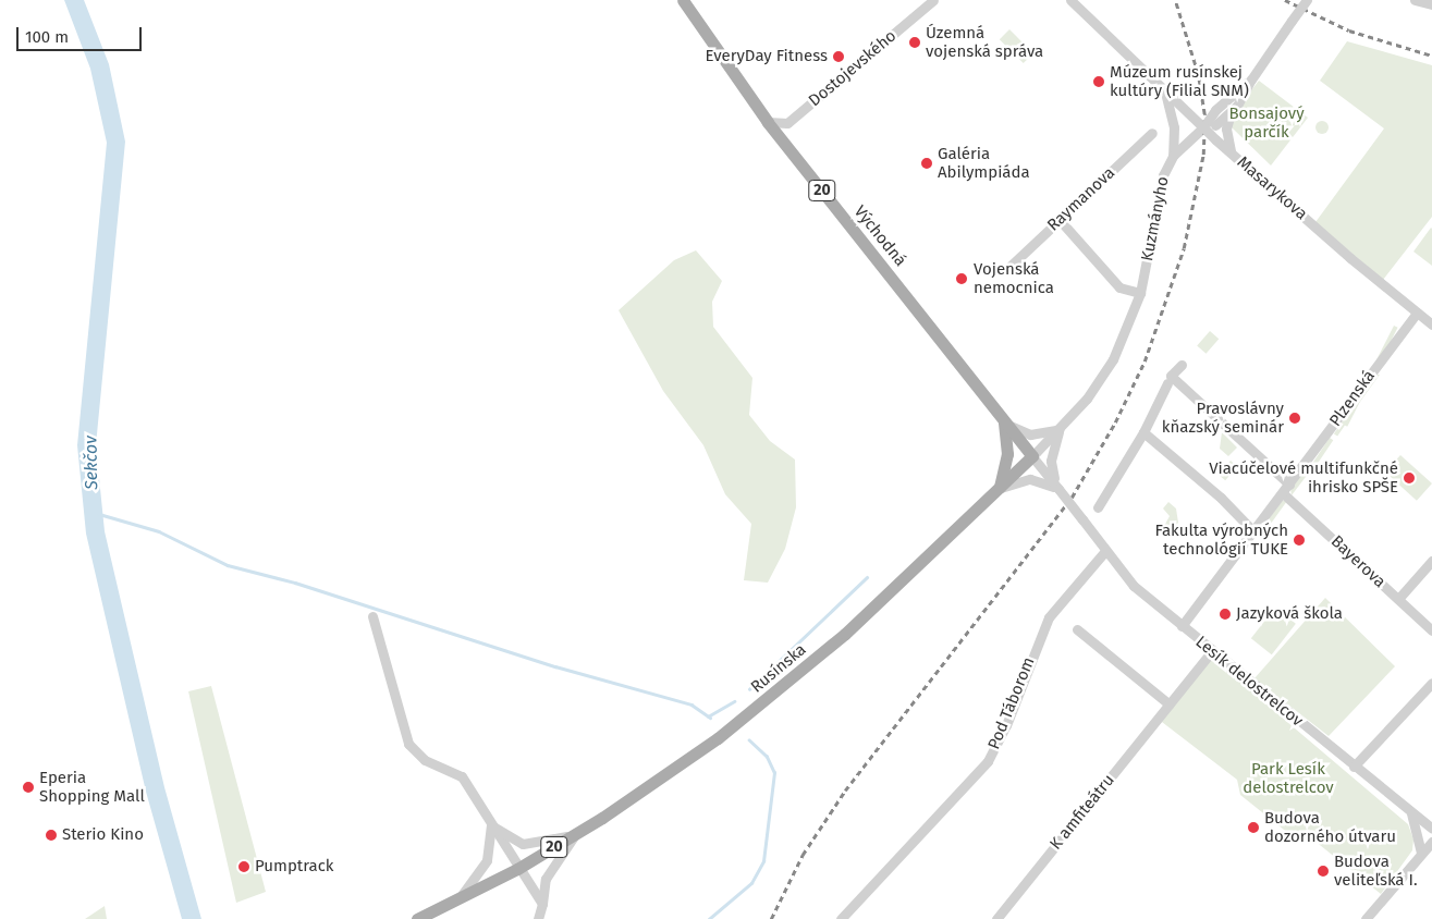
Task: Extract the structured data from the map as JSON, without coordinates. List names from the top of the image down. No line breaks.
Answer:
{"streets":{"main road":["20","Východná","Rusínska"],"street":["Dostojevského","Masarykova","Raymanova","Kuzmányho","Plzenská","Bayerova","Lesík delostrelcov","Pod Táborom","K amfiteátru"]},"crossings":[["Masarykova","Kuzmányho"],["Masarykova","Plzenská"],["Kuzmányho","Východná"],["Kuzmányho","Rusínska"],["Východná","Rusínska"],["Východná","Lesík delostrelcov"],["Plzenská","Bayerova"],["Plzenská","Lesík delostrelcov"],["Lesík delostrelcov","Pod Táborom"],["Lesík delostrelcov","K amfiteátru"]],"water":["Sekčov"],"parks":["Bonsajový parčík","Park Lesík delostrelcov"],"places":["Územná vojenská správa","EveryDay Fitness","Múzeum rusínskej kultúry (Filial SNM)","Galéria Abilympiáda","Vojenská nemocnica","Pravoslávny kňazský seminár","Viacúčelové multifunkčné ihrisko SPŠE","Fakulta výrobných technológií TUKE","Jazyková škola","Eperia Shopping Mall","Budova dozorného útvaru","Sterio Kino","Pumptrack","Budova veliteľská I."],"scale_bar":"100 m"}
